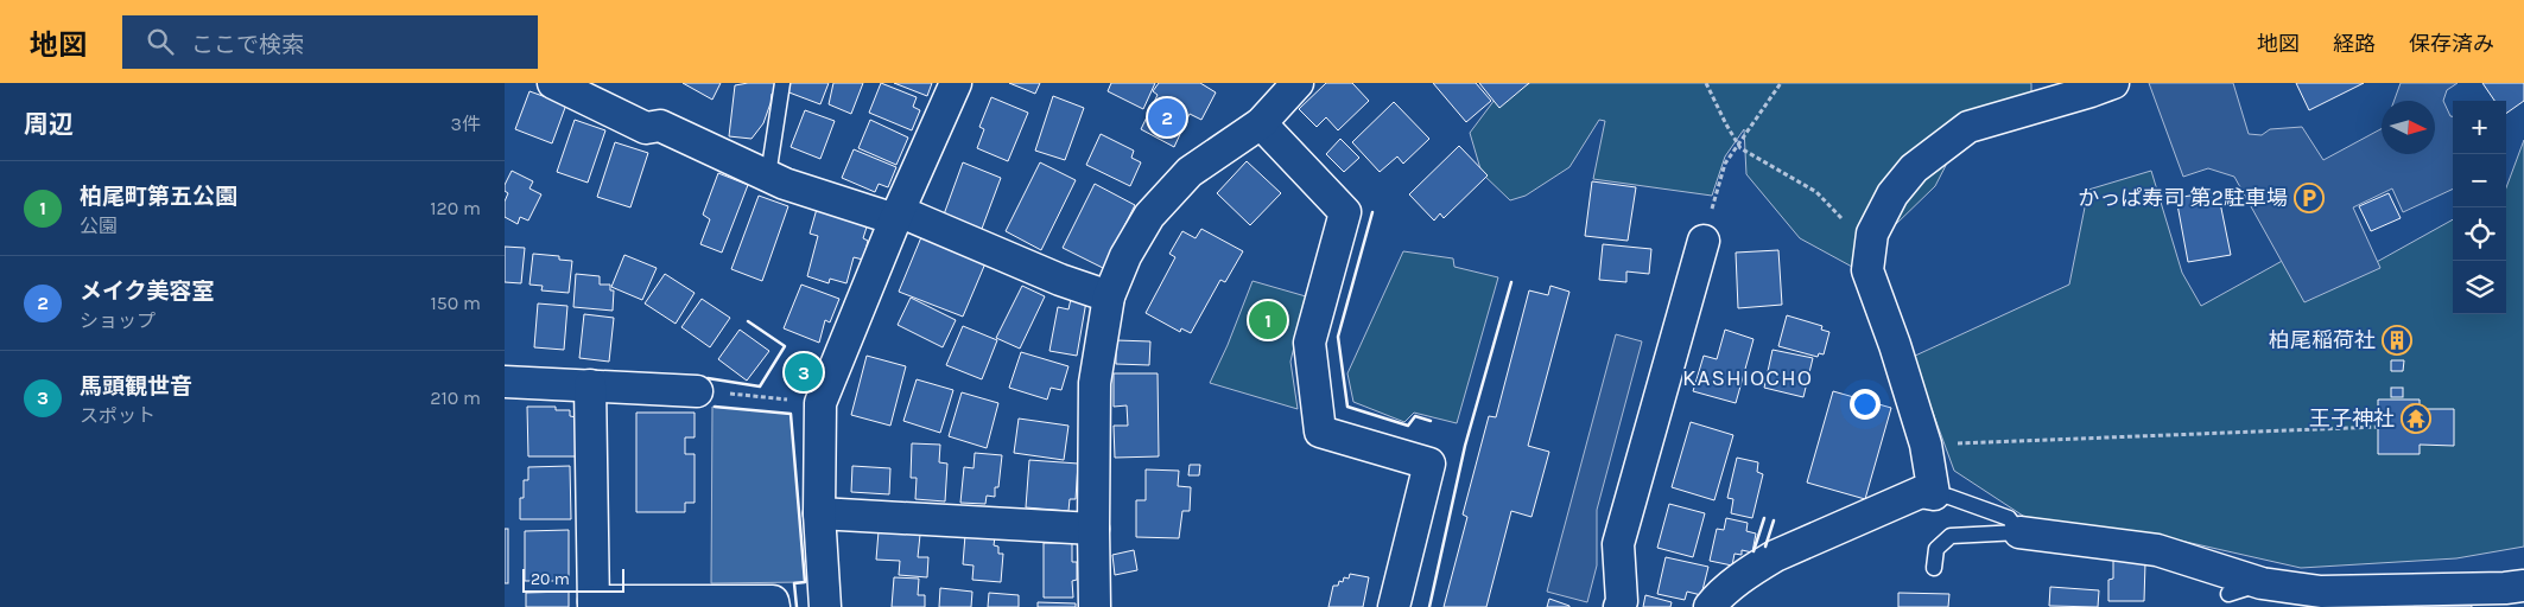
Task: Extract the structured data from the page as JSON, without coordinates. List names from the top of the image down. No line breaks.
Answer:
{"districts":["KASHIOCHO"],"places":{"parking":["かっぱ寿司 第2駐車場"],"building":["柏尾稲荷社"],"temple":["王子神社"]},"scale_bar":"20 m","north":"right","page":{"header":"地図","search":"ここで検索","nav":["地図","経路","保存済み"],"heading":["周辺","3件"],"pins":["2","1","3"],"map_buttons":["+","−"],"list":[{"mark":"1","name":"柏尾町第五公園","note":"公園","value":"120 m"},{"mark":"2","name":"メイク美容室","note":"ショップ","value":"150 m"},{"mark":"3","name":"馬頭観世音","note":"スポット","value":"210 m"}],"scale":"20 m"}}
